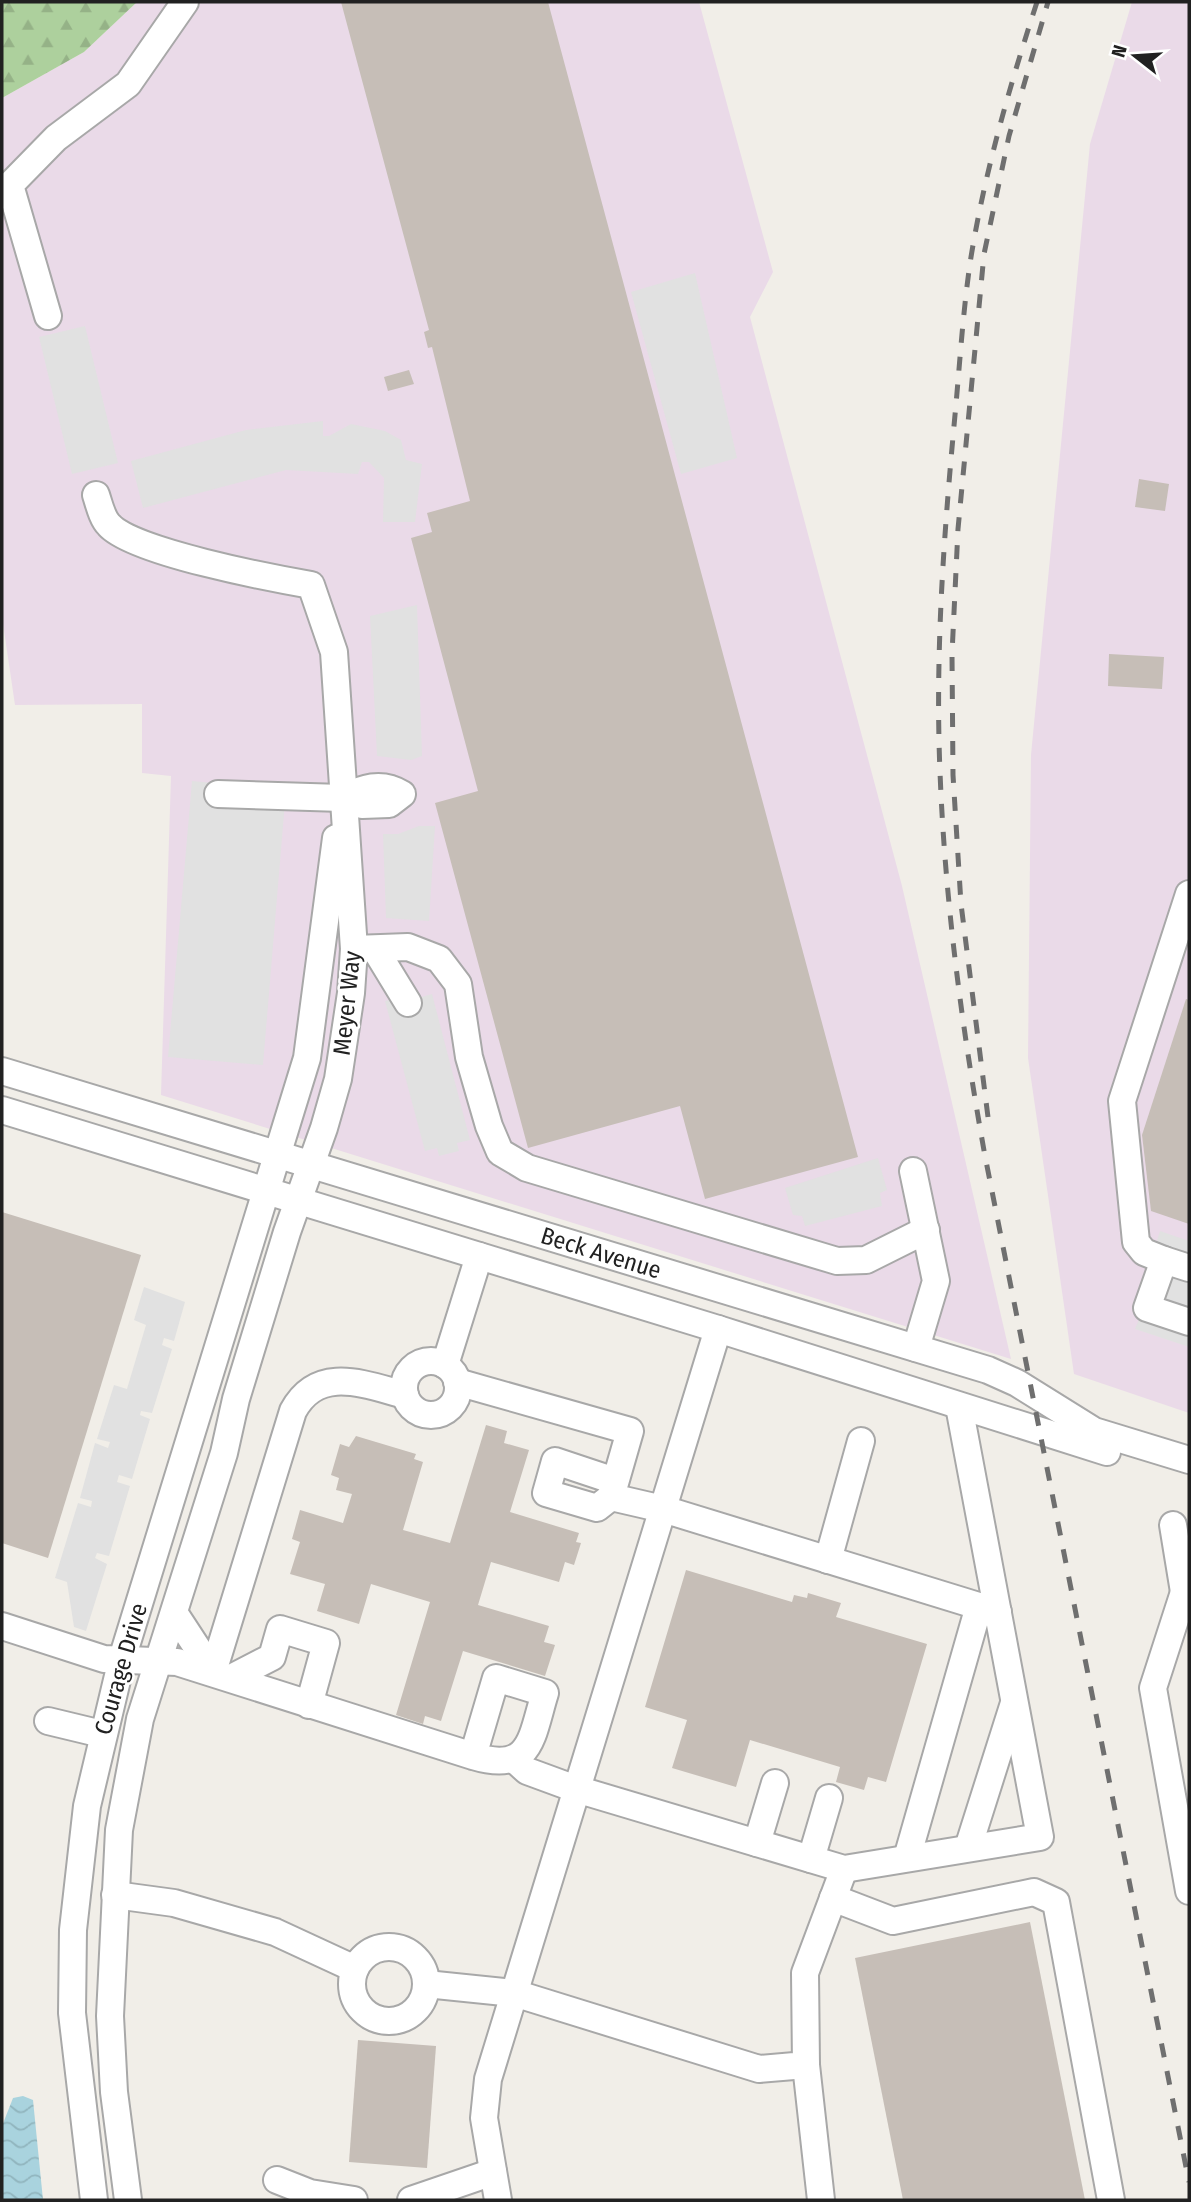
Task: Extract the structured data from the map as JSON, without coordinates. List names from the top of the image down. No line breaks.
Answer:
{"streets":{"street":["Meyer Way","Beck Avenue","Courage Drive"]},"crossings":[["Meyer Way","Beck Avenue"],["Meyer Way","Courage Drive"],["Beck Avenue","Courage Drive"]],"north":"left"}
